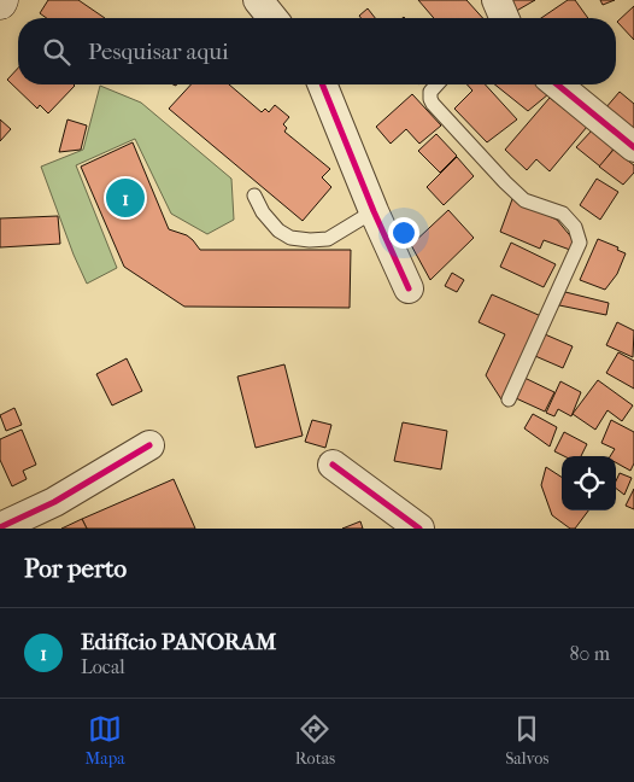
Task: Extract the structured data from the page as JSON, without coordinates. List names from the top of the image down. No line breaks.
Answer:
{"page":{"search":"Pesquisar aqui","pins":"1","heading":"Por perto","list":[{"mark":"1","name":"Edifício PANORAM","note":"Local","value":"80 m"}],"nav":["Mapa","Rotas","Salvos"]}}
